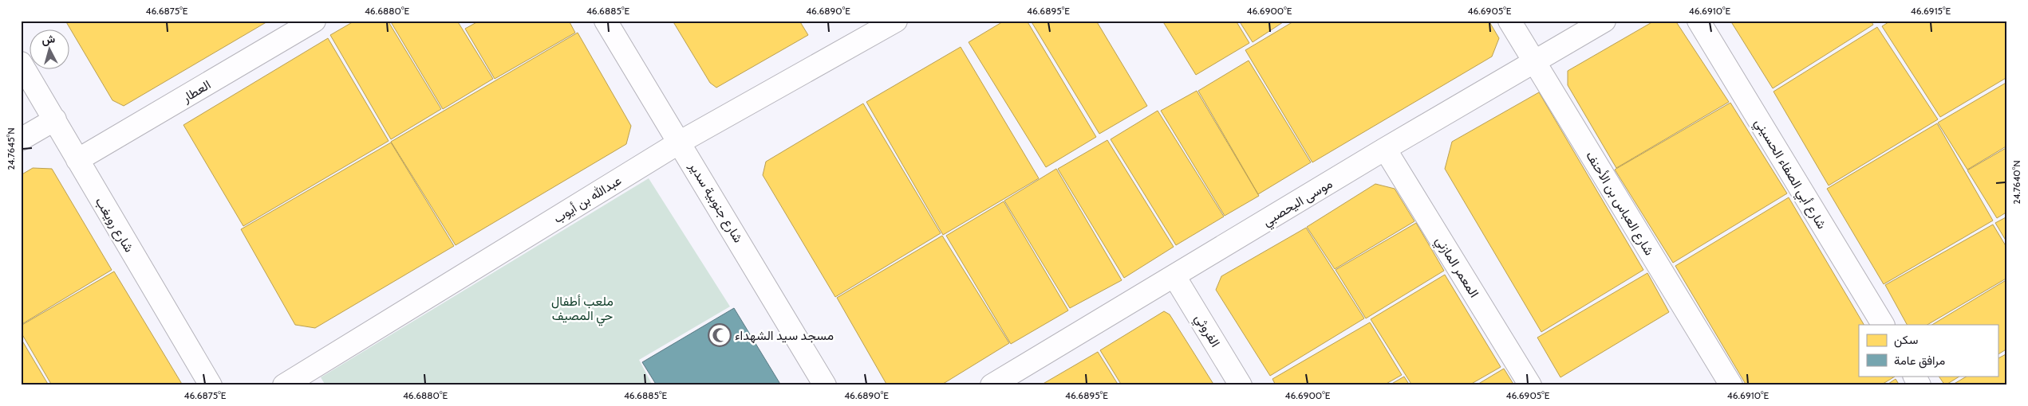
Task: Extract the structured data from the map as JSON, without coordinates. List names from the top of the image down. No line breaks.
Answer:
{"streets":{"street":["العطار","شارع أبي الصفاء الحسيني","عبدالله بن أيوب","شارع جنوبية سدير","موسى اليحصبي","شارع العباس بن الأحنف","شارع رويغب","المعمر المازني","الفروثي"]},"crossings":[["العطار","شارع رويغب"],["عبدالله بن أيوب","شارع جنوبية سدير"],["موسى اليحصبي","شارع العباس بن الأحنف"],["موسى اليحصبي","المعمر المازني"],["موسى اليحصبي","الفروثي"]],"parks":["ملعب أطفال حي المصيف"],"places":{"mosque":["مسجد سيد الشهداء"]},"legend":["سكن","مرافق عامة"],"north":"top","coordinates":["46.6875°E","46.6880°E","46.6885°E","46.6890°E","46.6895°E","46.6900°E","46.6905°E","46.6910°E","46.6915°E","24.7645°N","24.7640°N"]}
